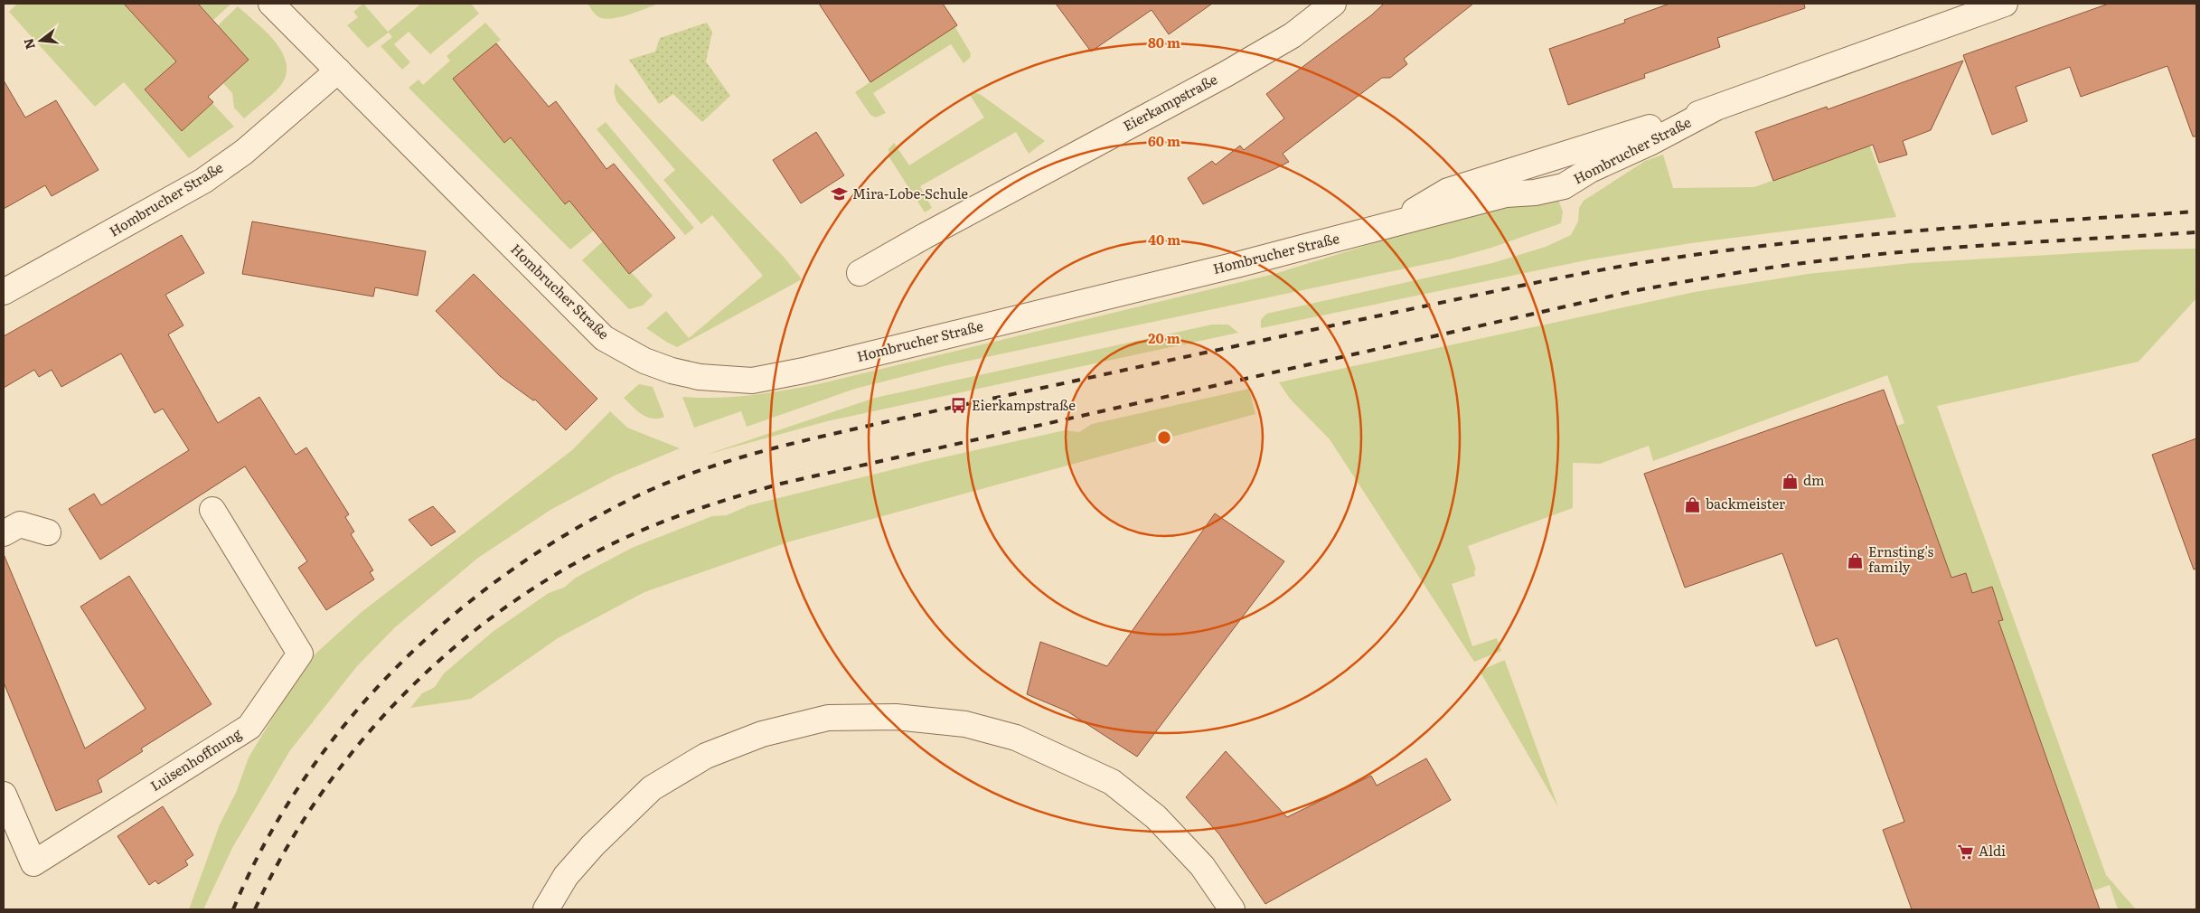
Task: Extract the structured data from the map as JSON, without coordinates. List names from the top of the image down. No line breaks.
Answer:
{"streets":{"street":["Eierkampstraße","Hombrucher Straße","Luisenhoffnung"]},"places":{"school or university":["Mira-Lobe-Schule"],"bus stop":["Eierkampstraße"],"shop":["dm","backmeister","Ernsting's family"],"supermarket":["Aldi"]},"north":"left","rings":["80 m","60 m","40 m","20 m"]}
